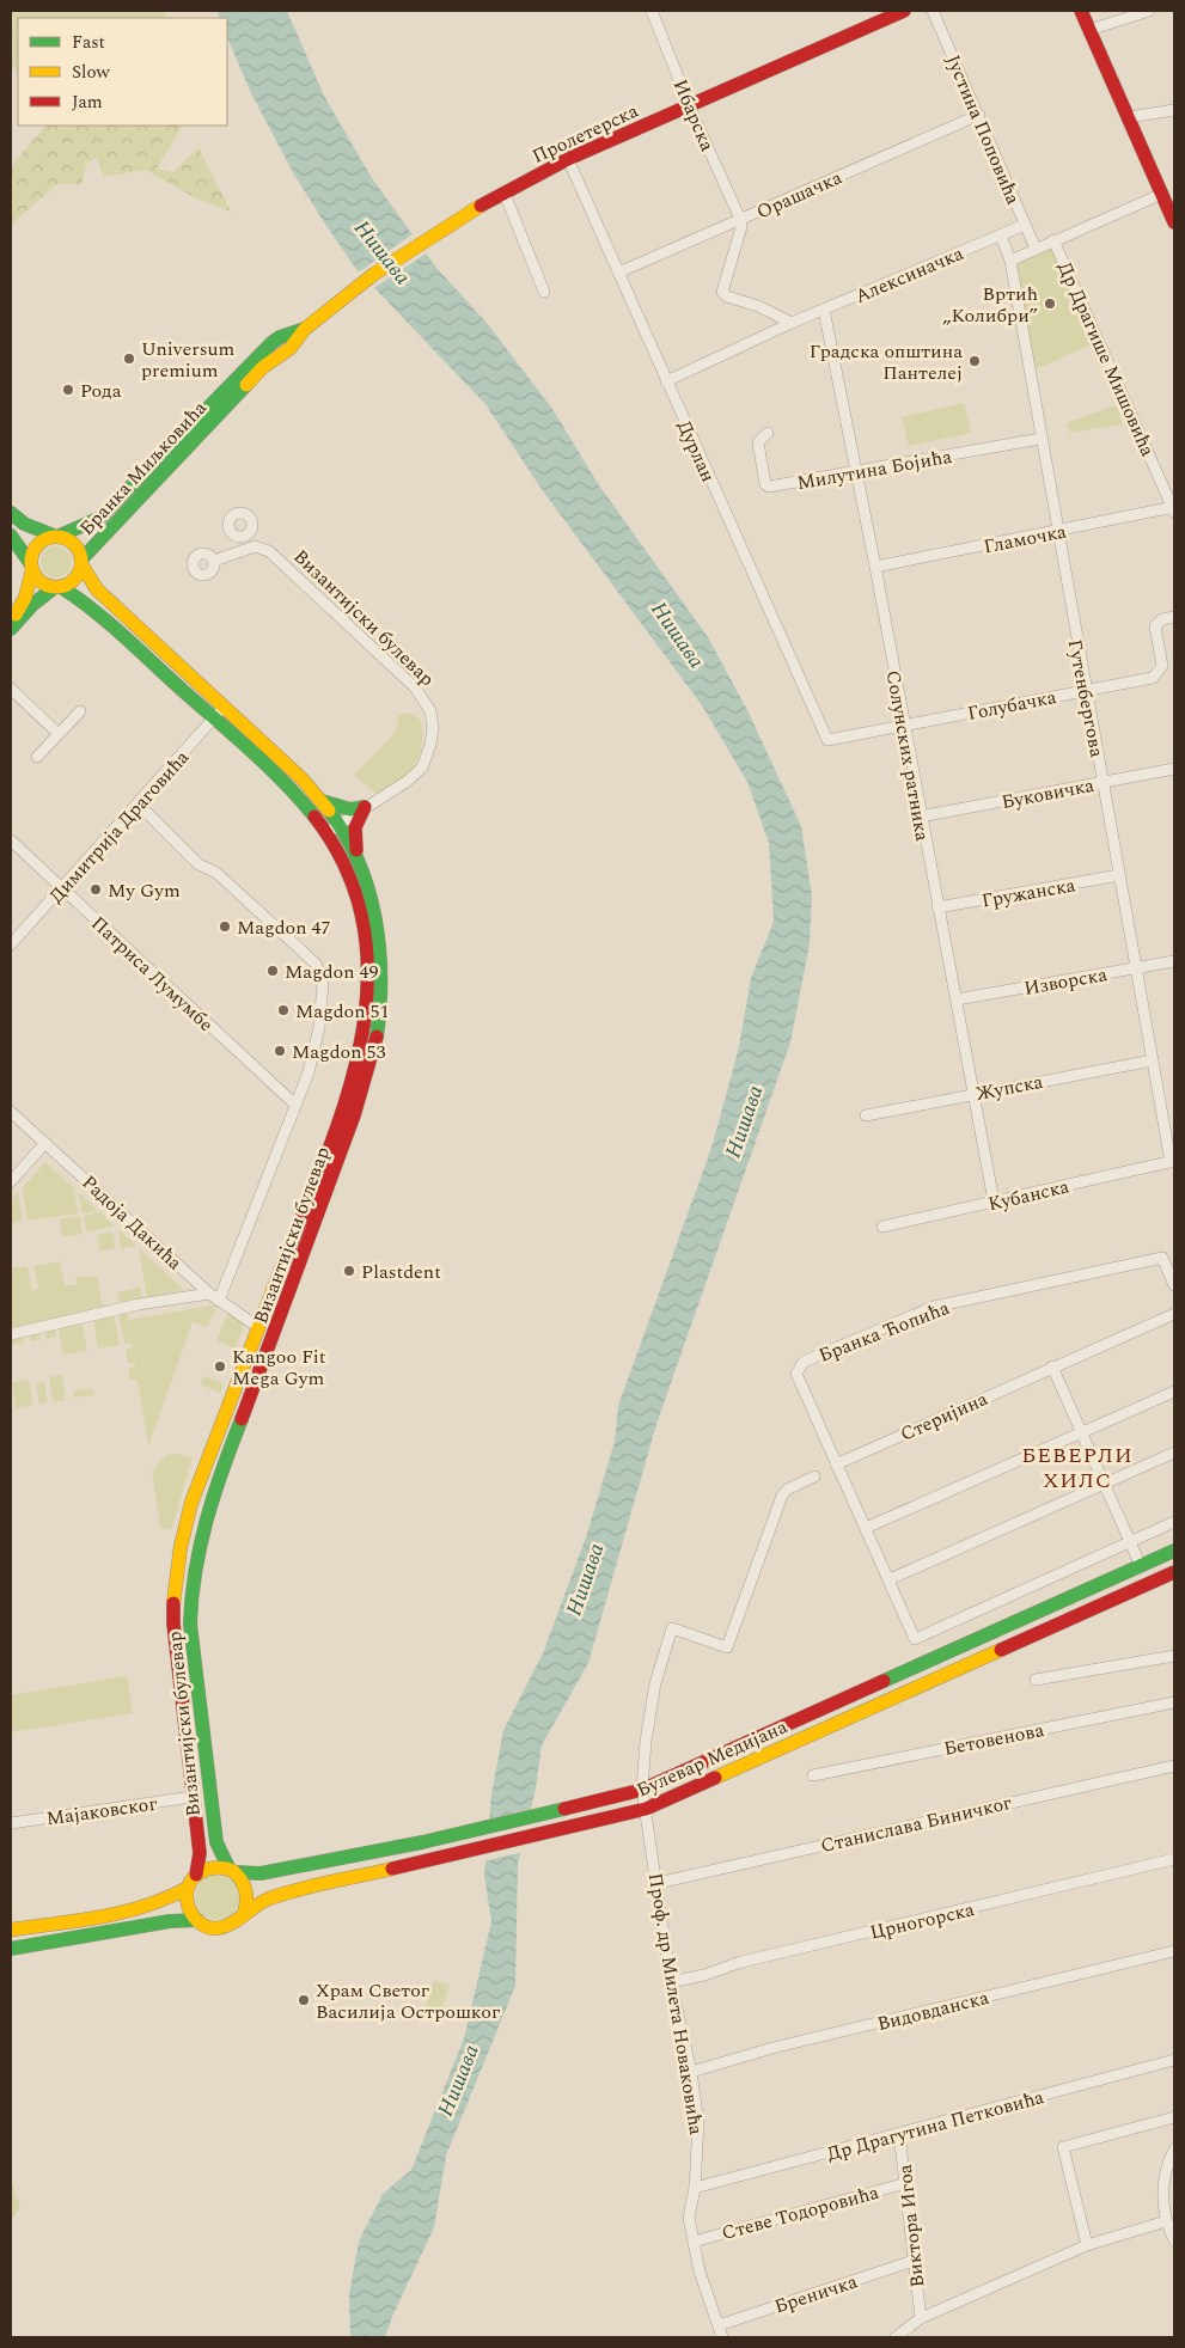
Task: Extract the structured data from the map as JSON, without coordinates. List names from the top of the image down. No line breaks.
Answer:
{"streets":{"street":["Ибарска","Јустина Поповића","Пролетерска","Орашачка","Алексиначка","Др Драгише Мишовића","Дурлан","Бранка Миљковића","Милутина Бојића","Гламочка","Византијски булевар","Гутенбергова","Голубачка","Солунских ратника","Буковичка","Димитрија Драговића","Гружанска","Патриса Лумумбе","Изворска","Жупска","Кубанска","Радоја Дакића","Бранка Ћопића","Стеријина","Бетовенова","Булевар Медијана","Мајаковског","Станислава Биничког","Црногорска","Проф. др Милета Новаковића","Видовданска","Др Драгутина Петковића","Стеве Тодоровића","Виктора Игоа","Бреничка"]},"crossings":[["Ибарска","Пролетерска"],["Ибарска","Орашачка"],["Јустина Поповића","Орашачка"],["Јустина Поповића","Алексиначка"],["Пролетерска","Дурлан"],["Пролетерска","Бранка Миљковића"],["Орашачка","Дурлан"],["Алексиначка","Дурлан"],["Алексиначка","Гутенбергова"],["Алексиначка","Солунских ратника"],["Др Драгише Мишовића","Гламочка"],["Дурлан","Голубачка"],["Бранка Миљковића","Византијски булевар"],["Милутина Бојића","Гутенбергова"],["Милутина Бојића","Солунских ратника"],["Гламочка","Гутенбергова"],["Гламочка","Солунских ратника"],["Византијски булевар","Димитрија Драговића"],["Византијски булевар","Радоја Дакића"],["Византијски булевар","Булевар Медијана"],["Византијски булевар","Мајаковског"],["Гутенбергова","Голубачка"],["Гутенбергова","Буковичка"],["Гутенбергова","Гружанска"],["Гутенбергова","Изворска"],["Гутенбергова","Жупска"],["Гутенбергова","Кубанска"],["Голубачка","Солунских ратника"],["Солунских ратника","Буковичка"],["Солунских ратника","Гружанска"],["Солунских ратника","Изворска"],["Солунских ратника","Жупска"],["Солунских ратника","Кубанска"],["Димитрија Драговића","Патриса Лумумбе"],["Бранка Ћопића","Стеријина"],["Булевар Медијана","Проф. др Милета Новаковића"],["Станислава Биничког","Проф. др Милета Новаковића"],["Црногорска","Проф. др Милета Новаковића"],["Проф. др Милета Новаковића","Видовданска"],["Проф. др Милета Новаковића","Др Драгутина Петковића"],["Проф. др Милета Новаковића","Стеве Тодоровића"],["Проф. др Милета Новаковића","Бреничка"],["Др Драгутина Петковића","Виктора Игоа"],["Стеве Тодоровића","Виктора Игоа"],["Виктора Игоа","Бреничка"]],"districts":["БЕВЕРЛИ ХИЛС"],"water":["Нишава"],"places":["Вртић „Колибри”","Universum premium","Градска општина Пантелеј","Рода","My Gym","Magdon 47","Magdon 49","Magdon 51","Magdon 53","Plastdent","Kangoo Fit Mega Gym","Храм Светог Василија Острошког"],"legend":["Fast","Slow","Jam"]}
